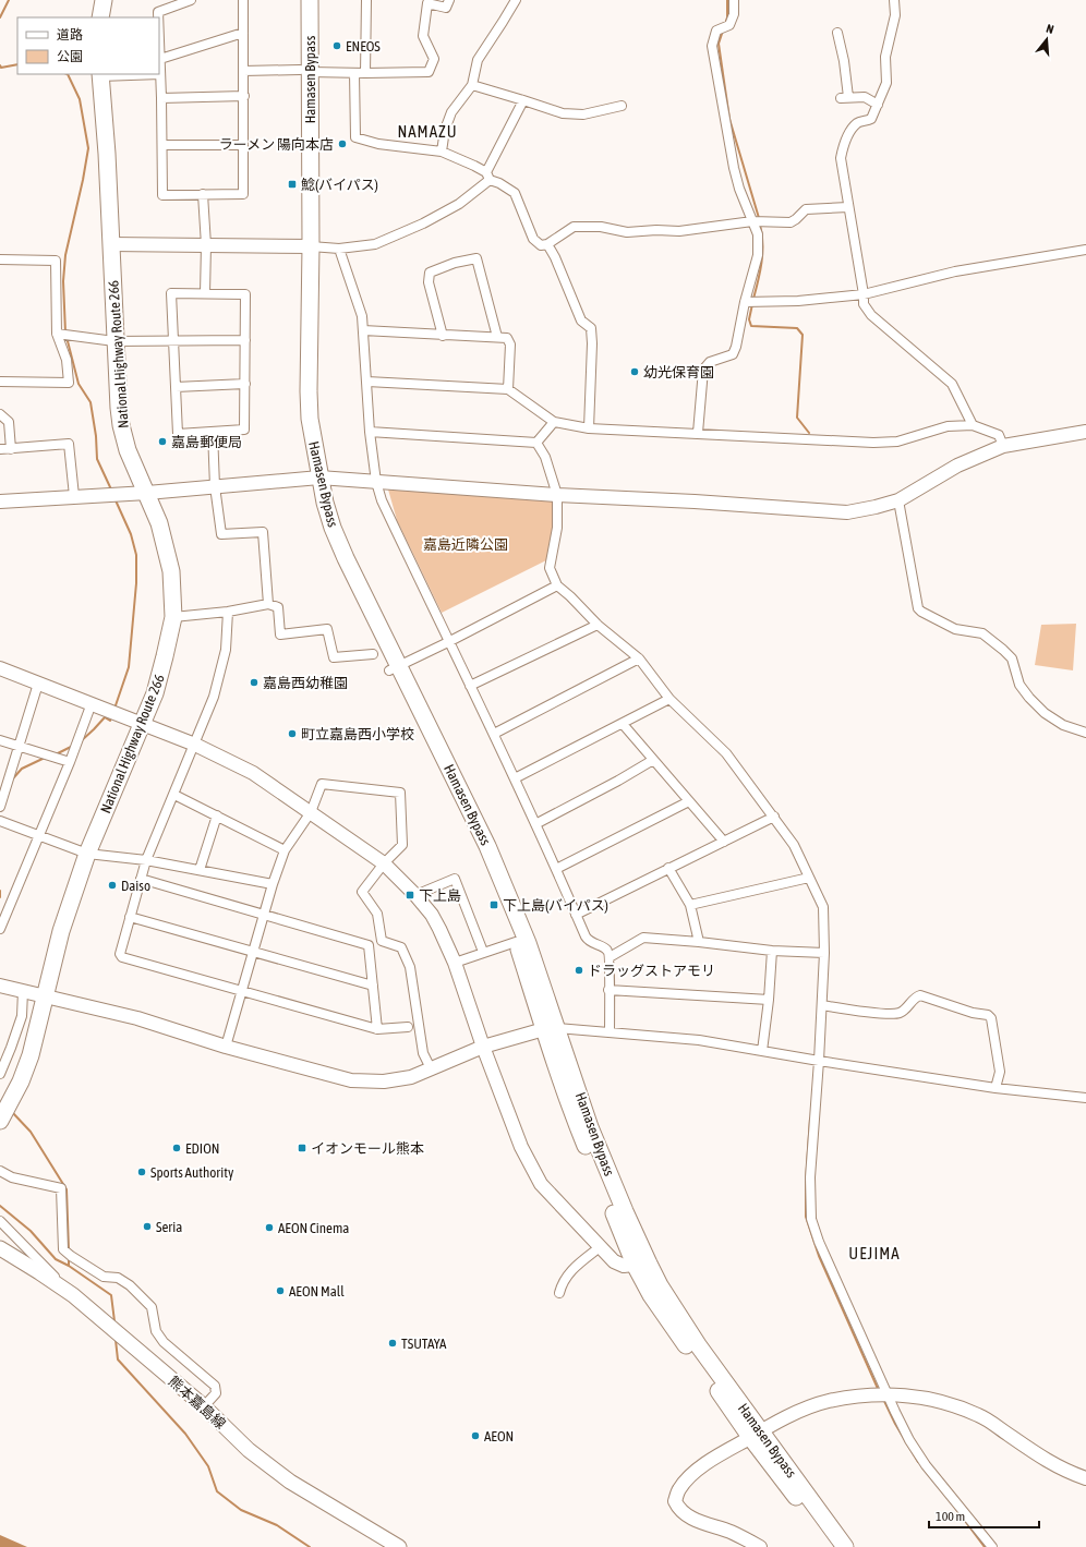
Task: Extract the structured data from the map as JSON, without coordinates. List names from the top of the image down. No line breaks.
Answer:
{"streets":{"highway":["Hamasen Bypass","National Highway Route 266"],"main road":["熊本嘉島線"]},"districts":["NAMAZU","UEJIMA"],"parks":["嘉島近隣公園"],"places":{"other":["ENEOS","ラーメン 陽向本店","幼光保育園","嘉島郵便局","嘉島西幼稚園","町立嘉島西小学校","Daiso","ドラッグストアモリ","EDION","Sports Authority","Seria","AEON Cinema","AEON Mall","TSUTAYA","AEON"],"transit":["鯰(バイパス)","下上島","下上島(バイパス)","イオンモール熊本"]},"legend":["道路","公園"],"scale_bar":"100 m","north":"top"}
